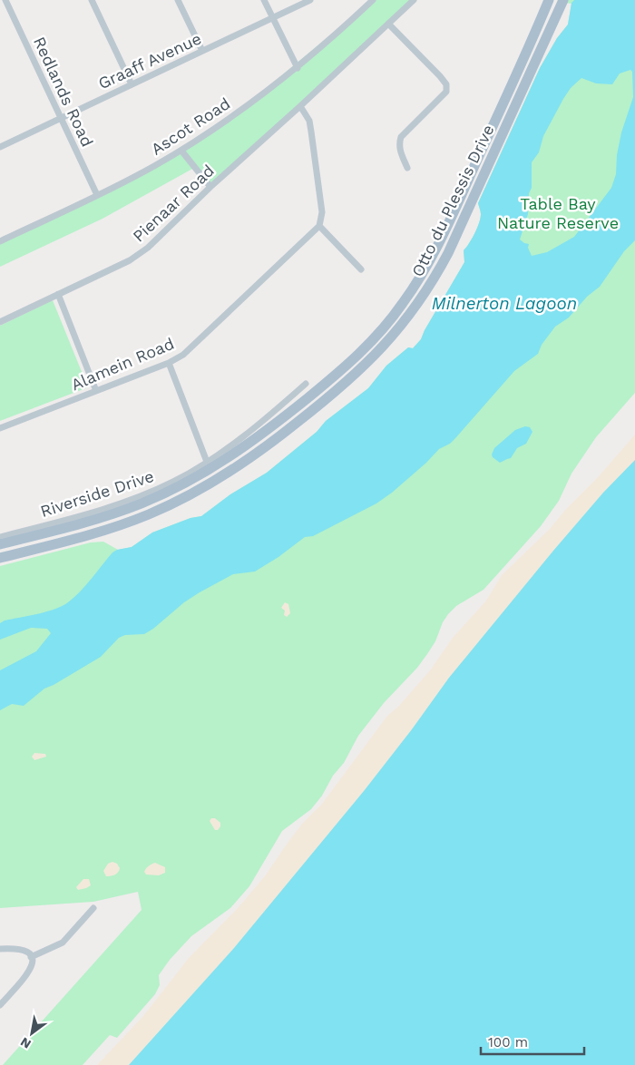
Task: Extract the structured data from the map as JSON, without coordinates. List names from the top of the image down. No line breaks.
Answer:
{"streets":{"main road":["Otto du Plessis Drive"],"street":["Graaff Avenue","Redlands Road","Ascot Road","Pienaar Road","Alamein Road","Riverside Drive"]},"crossings":[["Graaff Avenue","Redlands Road"],["Redlands Road","Ascot Road"]],"water":["Milnerton Lagoon"],"parks":["Table Bay Nature Reserve"],"scale_bar":"100 m","north":"bottom left"}
